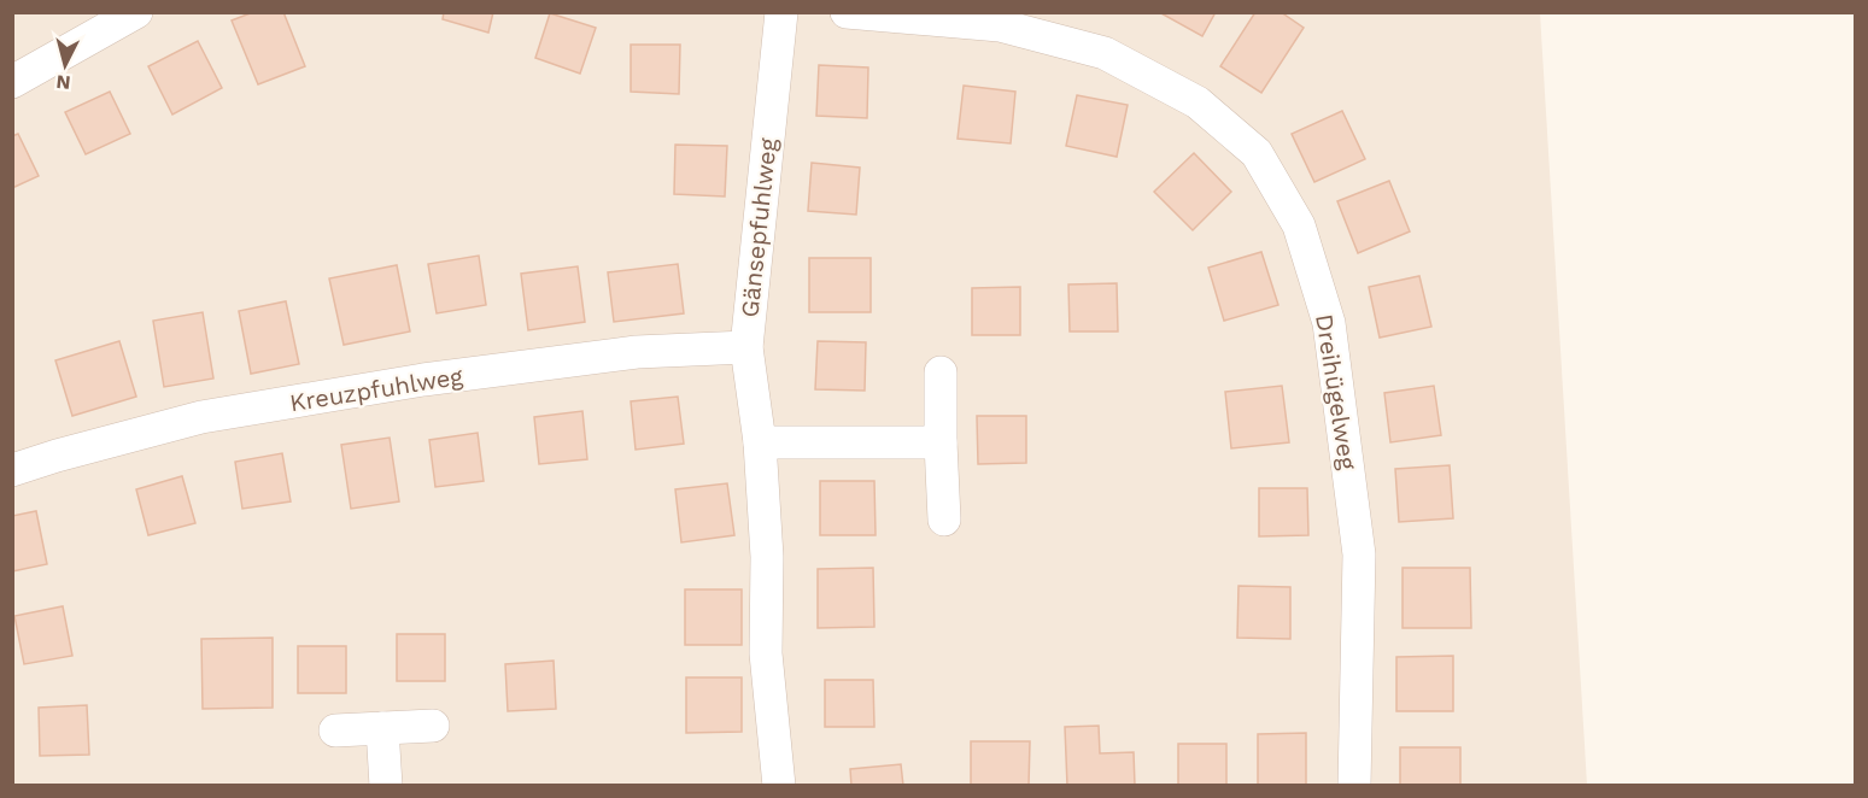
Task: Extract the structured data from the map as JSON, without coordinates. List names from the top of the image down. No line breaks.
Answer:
{"streets":{"street":["Gänsepfuhlweg","Kreuzpfuhlweg","Dreihügelweg"]},"crossings":[["Gänsepfuhlweg","Kreuzpfuhlweg"]],"north":"bottom"}
